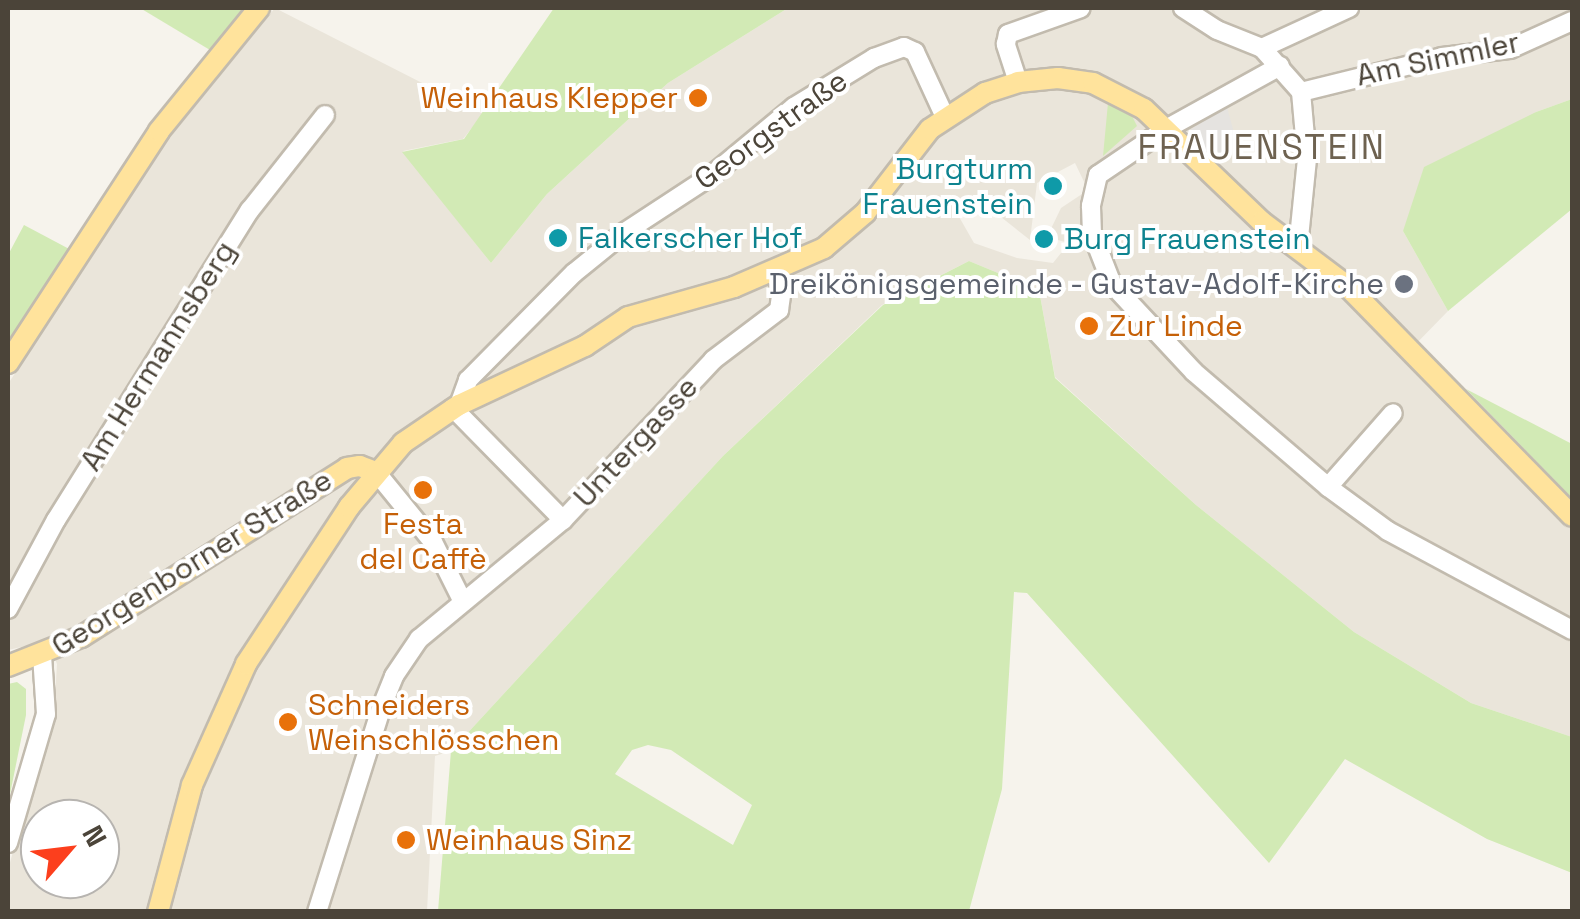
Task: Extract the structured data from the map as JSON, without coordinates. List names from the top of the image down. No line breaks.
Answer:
{"streets":{"main road":["Georgenborner Straße"],"street":["Am Simmler","Georgstraße","Am Hermannsberg","Untergasse"]},"districts":["FRAUENSTEIN"],"places":["Weinhaus Klepper","Burgturm Frauenstein","Falkerscher Hof","Burg Frauenstein","Dreikönigsgemeinde - Gustav-Adolf-Kirche","Zur Linde","Festa del Caffè","Schneiders Weinschlösschen","Weinhaus Sinz"],"north":"top right"}
